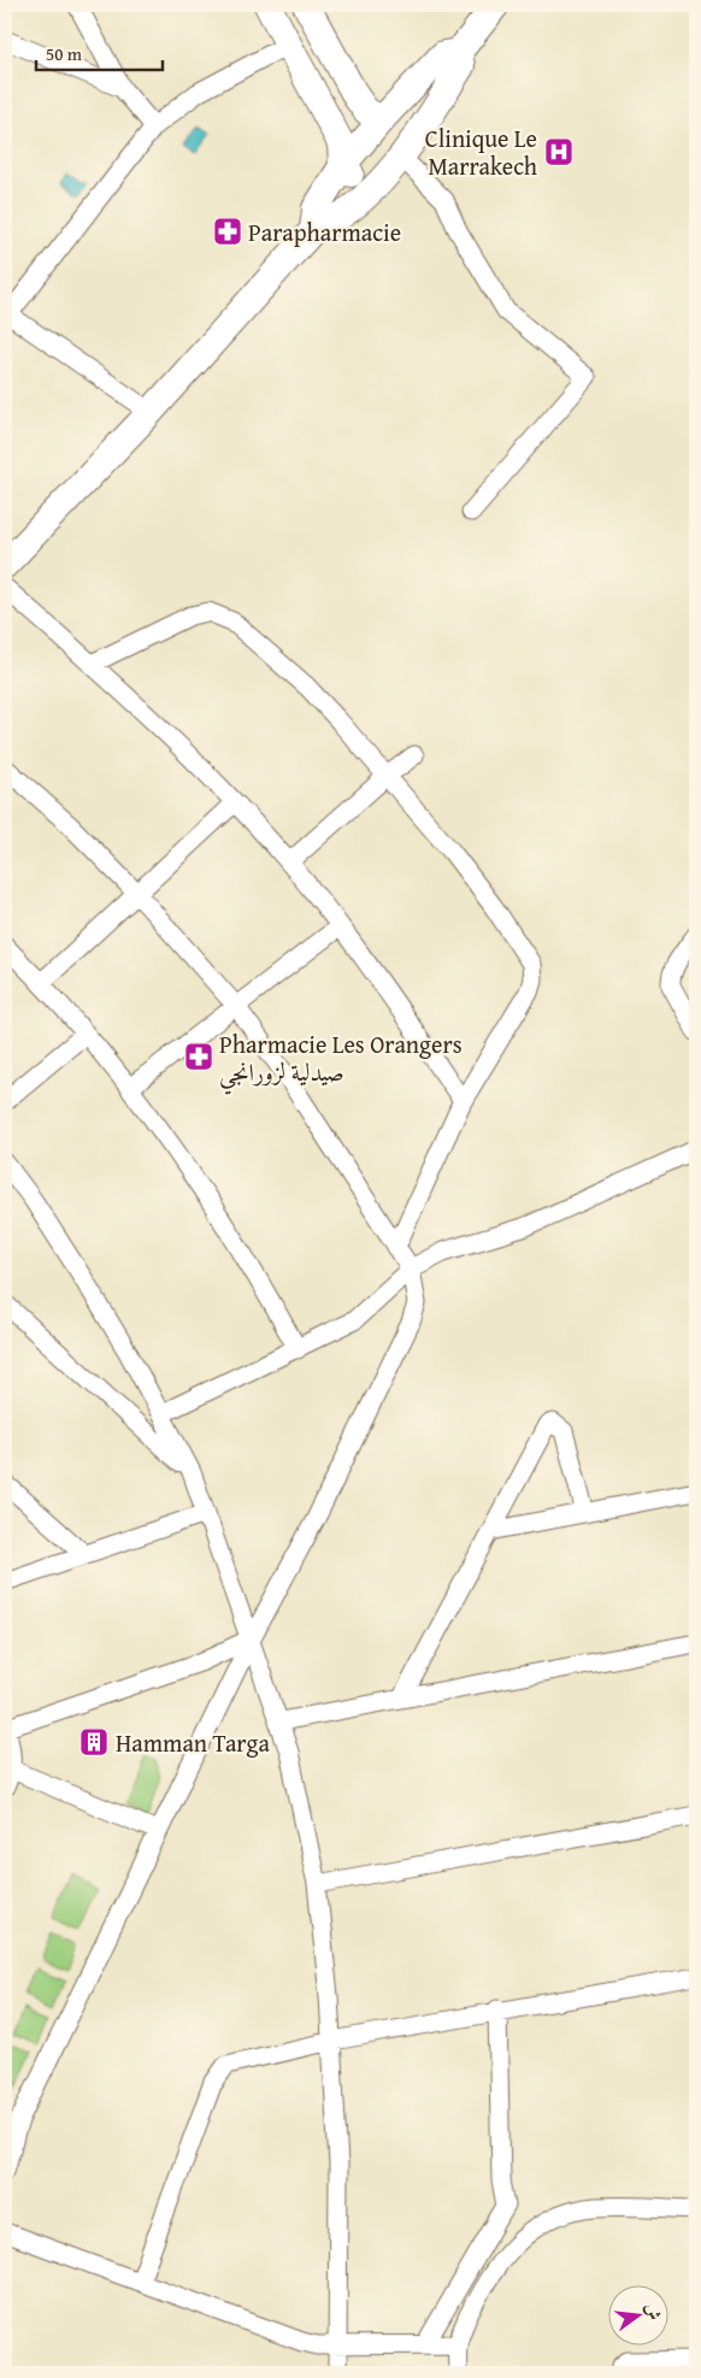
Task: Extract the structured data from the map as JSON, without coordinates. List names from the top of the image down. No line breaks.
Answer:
{"places":{"hospital":["Clinique Le Marrakech"],"pharmacy":["Parapharmacie","Pharmacie Les Orangers صيدلية لزورانجي"],"building":["Hamman Targa"]},"scale_bar":"50 m","north":"right"}
